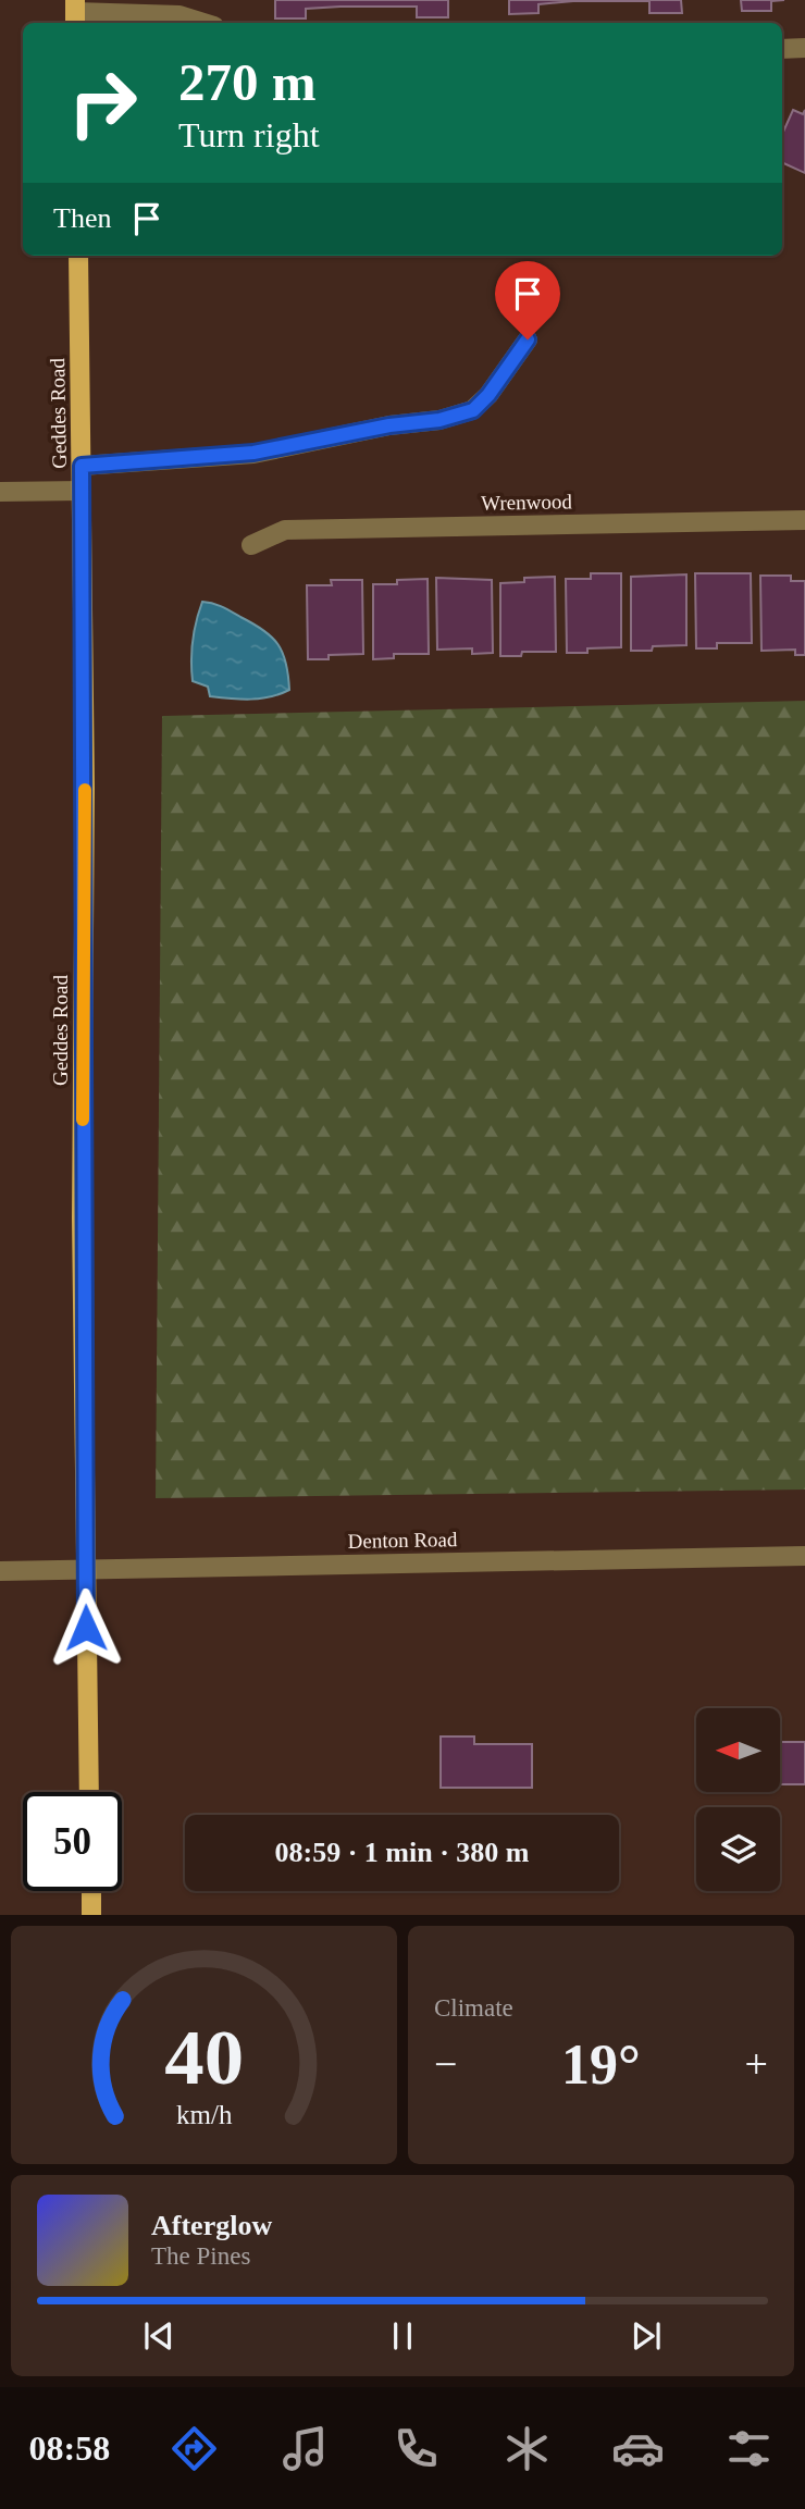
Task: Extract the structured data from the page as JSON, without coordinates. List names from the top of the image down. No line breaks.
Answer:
{"streets":{"main road":["Geddes Road"],"street":["Wrenwood","Denton Road"]},"crossings":[["Geddes Road","Denton Road"]],"north":"left","page":{"turn":["270 m","Turn right"],"then":"Then","limit":"50","trip":"08:59 · 1 min · 380 m","tile":"Climate","heat":["−","19°","+"],"song":["Afterglow","The Pines"],"tabs":"08:58","gauge":["40","km/h"]}}
